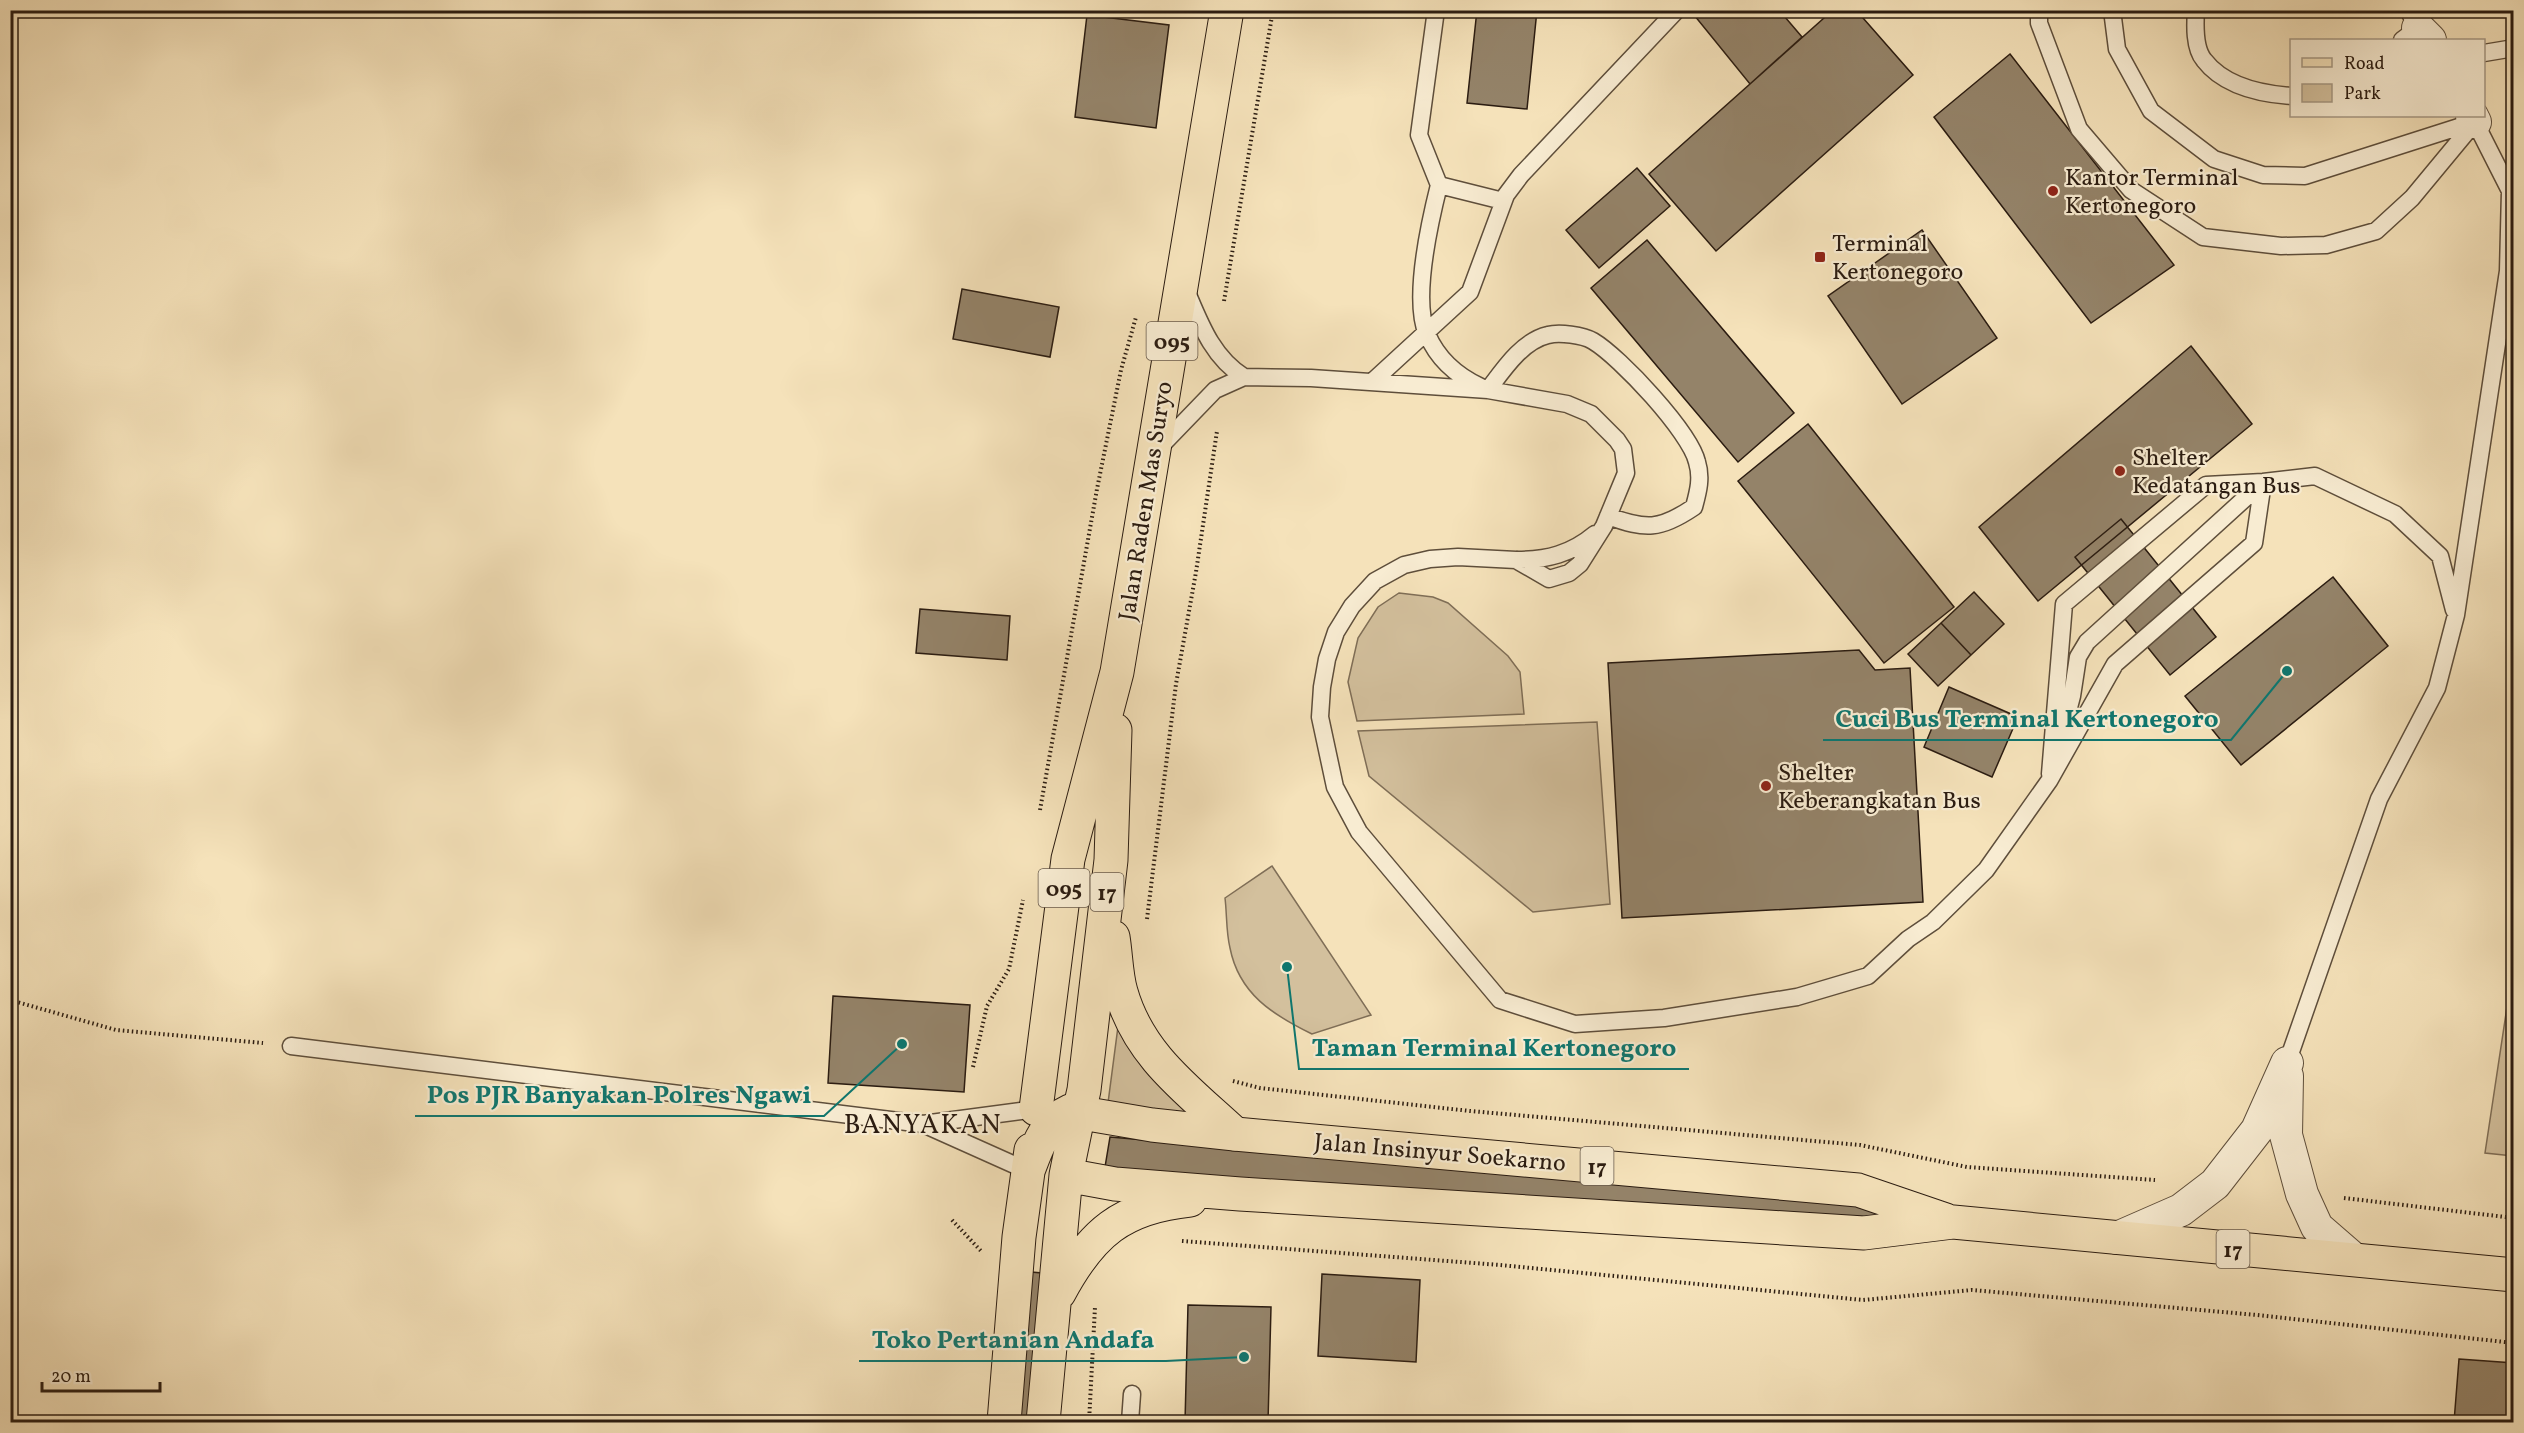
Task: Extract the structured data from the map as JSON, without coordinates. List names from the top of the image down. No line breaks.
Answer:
{"streets":{"main road":["095","Jalan Raden Mas Suryo","17","Jalan Insinyur Soekarno"]},"crossings":[["095","Jalan Raden Mas Suryo"],["Jalan Raden Mas Suryo","17"],["Jalan Raden Mas Suryo","Jalan Insinyur Soekarno"],["17","Jalan Insinyur Soekarno"]],"districts":["BANYAKAN"],"places":{"other":["Kantor Terminal Kertonegoro","Shelter Kedatangan Bus","Cuci Bus Terminal Kertonegoro","Shelter Keberangkatan Bus","Taman Terminal Kertonegoro","Pos PJR Banyakan Polres Ngawi","Toko Pertanian Andafa"],"transit":["Terminal Kertonegoro"]},"legend":["Road","Park"],"scale_bar":"20 m"}
